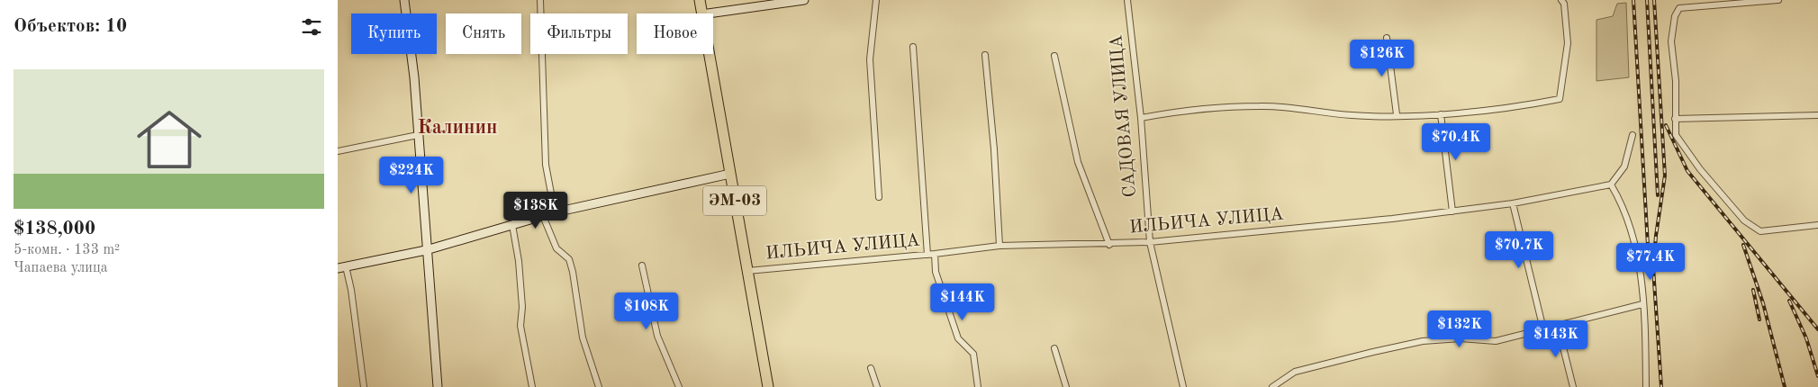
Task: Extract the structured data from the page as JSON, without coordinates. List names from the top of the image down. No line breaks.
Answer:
{"streets":{"highway":["ЭМ-03"],"street":["САДОВАЯ УЛИЦА","ИЛЬИЧА УЛИЦА"]},"crossings":[["САДОВАЯ УЛИЦА","ИЛЬИЧА УЛИЦА"],["ЭМ-03","ИЛЬИЧА УЛИЦА"]],"districts":["Калинин"],"page":{"heading":"Объектов: 10","chip":["Купить","Снять","Фильтры","Новое"],"price":["$126K","$70.4K","$224K","$138K","$70.7K","$77.4K","$144K","$108K","$132K","$143K"],"list":[{"name":"$138,000","note":"5-комн. · 133 m² · Чапаева улица"}]}}
